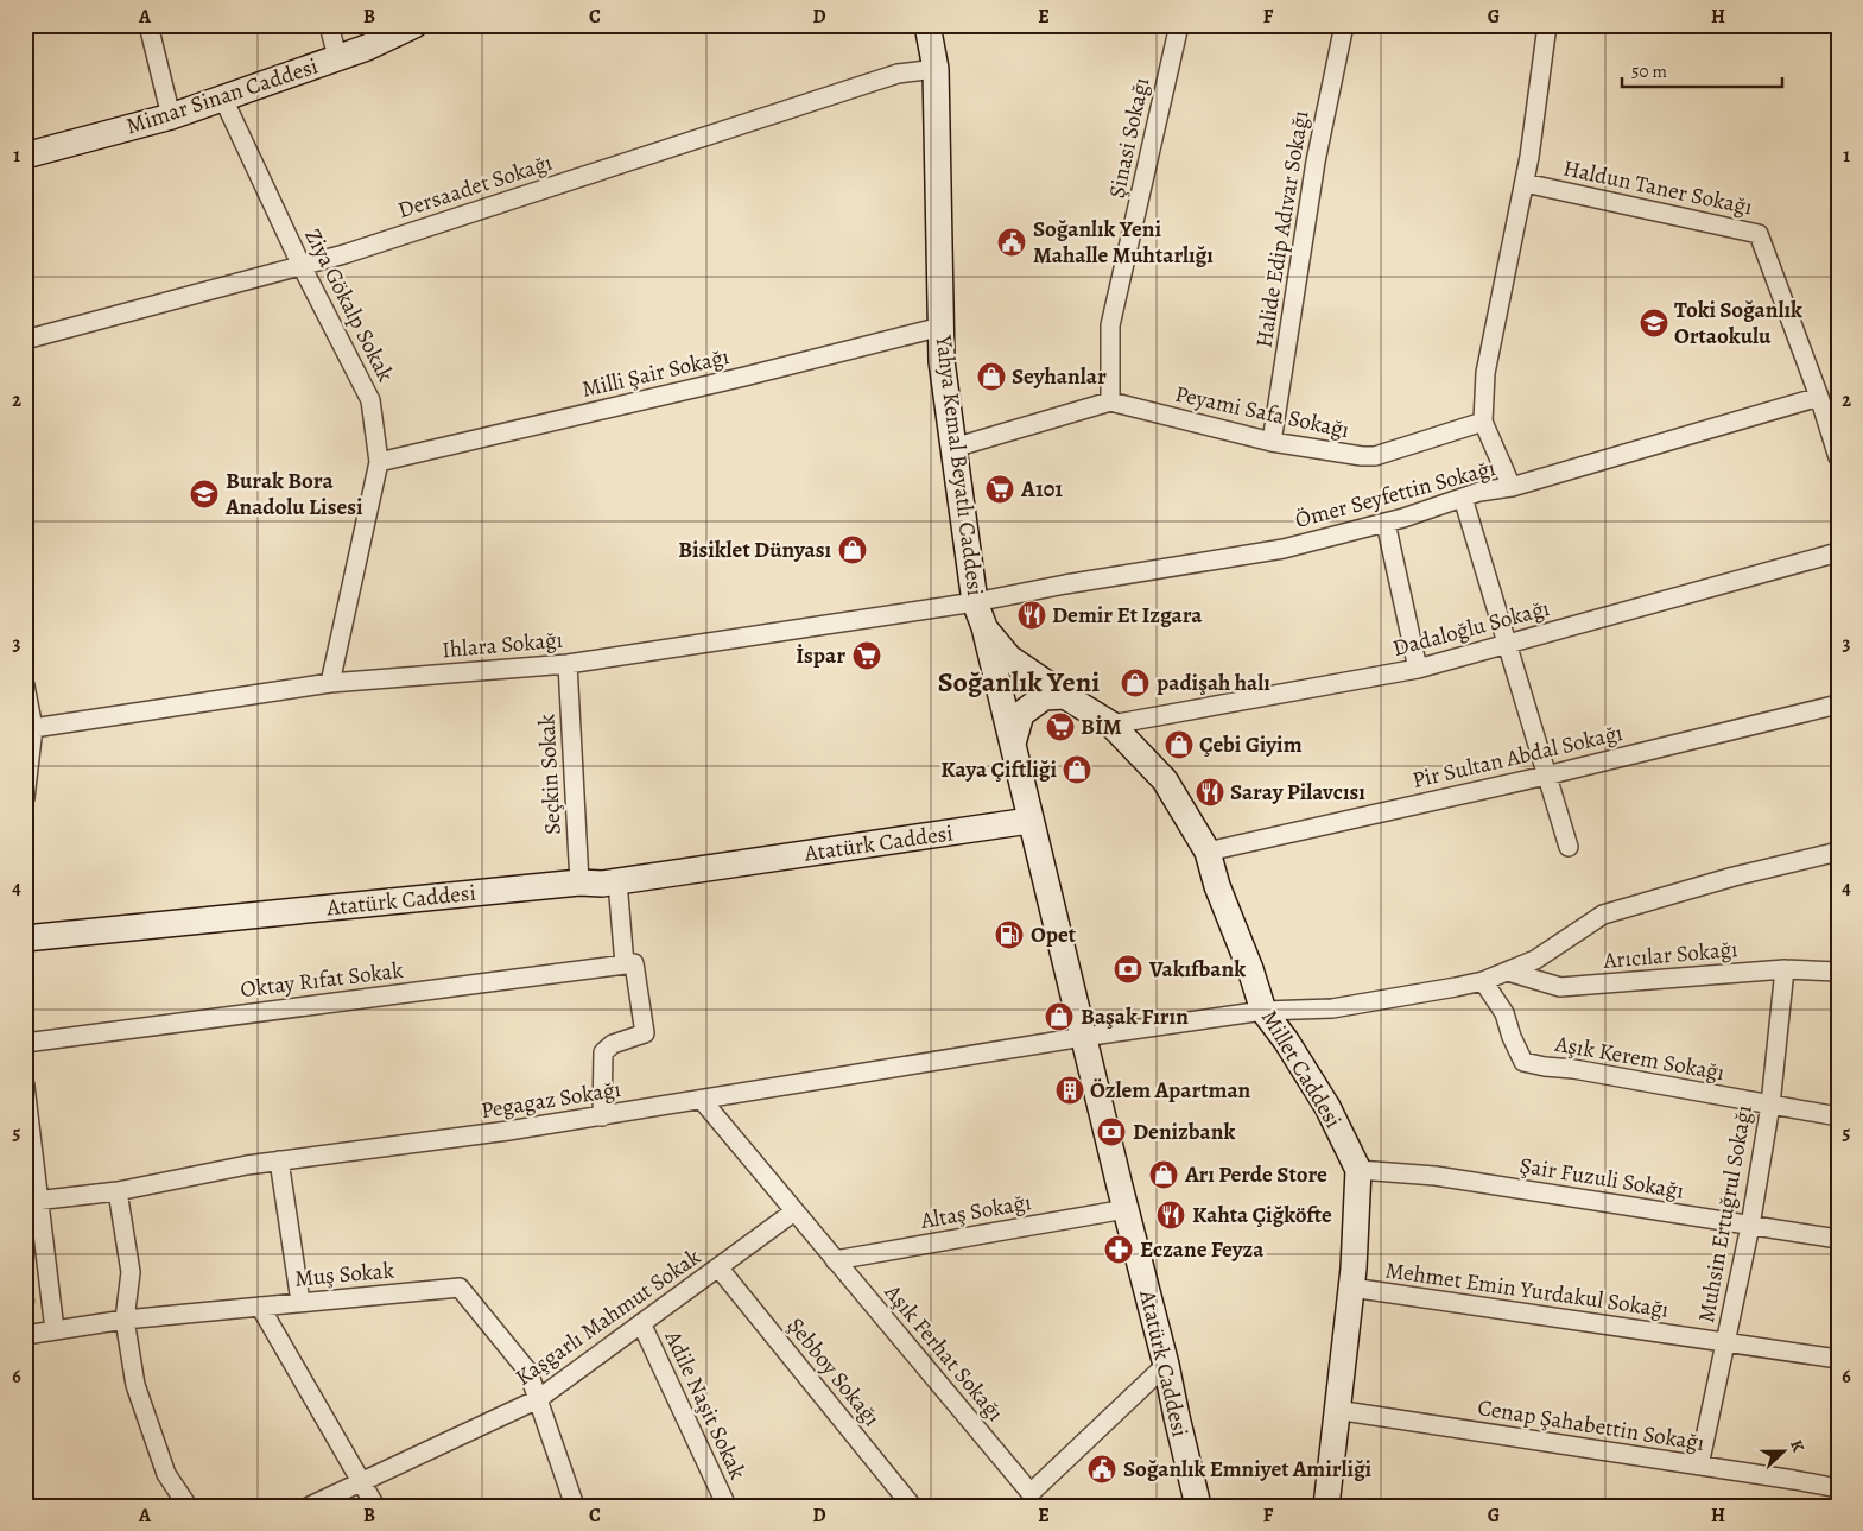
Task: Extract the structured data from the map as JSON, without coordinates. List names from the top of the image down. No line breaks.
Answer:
{"streets":{"street":["Mimar Sinan Caddesi","Şinasi Sokağı","Dersaadet Sokağı","Haldun Taner Sokağı","Halide Edip Adıvar Sokağı","Ziya Gökalp Sokak","Milli Şair Sokağı","Peyami Safa Sokağı","Yahya Kemal Beyatlı Caddesi","Ömer Seyfettin Sokağı","Dadaloğlu Sokağı","Ihlara Sokağı","Pir Sultan Abdal Sokağı","Seçkin Sokak","Atatürk Caddesi","Arıcılar Sokağı","Oktay Rıfat Sokak","Aşık Kerem Sokağı","Millet Caddesi","Pegagaz Sokağı","Şair Fuzuli Sokağı","Altaş Sokağı","Muhsin Ertuğrul Sokağı","Muş Sokak","Mehmet Emin Yurdakul Sokağı","Kaşgarlı Mahmut Sokak","Aşık Ferhat Sokağı","Şebboy Sokağı","Adile Naşit Sokak","Cenap Şahabettin Sokağı"]},"crossings":[["Mimar Sinan Caddesi","Ziya Gökalp Sokak"],["Şinasi Sokağı","Peyami Safa Sokağı"],["Dersaadet Sokağı","Ziya Gökalp Sokak"],["Dersaadet Sokağı","Yahya Kemal Beyatlı Caddesi"],["Haldun Taner Sokağı","Ömer Seyfettin Sokağı"],["Halide Edip Adıvar Sokağı","Peyami Safa Sokağı"],["Ziya Gökalp Sokak","Milli Şair Sokağı"],["Ziya Gökalp Sokak","Ihlara Sokağı"],["Milli Şair Sokağı","Yahya Kemal Beyatlı Caddesi"],["Yahya Kemal Beyatlı Caddesi","Ömer Seyfettin Sokağı"],["Yahya Kemal Beyatlı Caddesi","Ihlara Sokağı"],["Yahya Kemal Beyatlı Caddesi","Atatürk Caddesi"],["Yahya Kemal Beyatlı Caddesi","Millet Caddesi"],["Ömer Seyfettin Sokağı","Ihlara Sokağı"],["Dadaloğlu Sokağı","Millet Caddesi"],["Ihlara Sokağı","Seçkin Sokak"],["Pir Sultan Abdal Sokağı","Millet Caddesi"],["Seçkin Sokak","Atatürk Caddesi"],["Atatürk Caddesi","Pegagaz Sokağı"],["Atatürk Caddesi","Altaş Sokağı"],["Atatürk Caddesi","Aşık Ferhat Sokağı"],["Arıcılar Sokağı","Pegagaz Sokağı"],["Arıcılar Sokağı","Muhsin Ertuğrul Sokağı"],["Aşık Kerem Sokağı","Pegagaz Sokağı"],["Aşık Kerem Sokağı","Muhsin Ertuğrul Sokağı"],["Millet Caddesi","Pegagaz Sokağı"],["Millet Caddesi","Şair Fuzuli Sokağı"],["Millet Caddesi","Mehmet Emin Yurdakul Sokağı"],["Millet Caddesi","Cenap Şahabettin Sokağı"],["Pegagaz Sokağı","Aşık Ferhat Sokağı"],["Şair Fuzuli Sokağı","Muhsin Ertuğrul Sokağı"],["Altaş Sokağı","Aşık Ferhat Sokağı"],["Muhsin Ertuğrul Sokağı","Mehmet Emin Yurdakul Sokağı"],["Muhsin Ertuğrul Sokağı","Cenap Şahabettin Sokağı"],["Muş Sokak","Kaşgarlı Mahmut Sokak"],["Kaşgarlı Mahmut Sokak","Aşık Ferhat Sokağı"],["Kaşgarlı Mahmut Sokak","Şebboy Sokağı"],["Kaşgarlı Mahmut Sokak","Adile Naşit Sokak"]],"districts":["Soğanlık Yeni"],"places":{"public building":["Soğanlık Yeni Mahalle Muhtarlığı","Soğanlık Emniyet Amirliği"],"school or university":["Toki Soğanlık Ortaokulu","Burak Bora Anadolu Lisesi"],"shop":["Seyhanlar","Bisiklet Dünyası","padişah halı","Çebi Giyim","Kaya Çiftliği","Başak Fırın","Arı Perde Store"],"supermarket":["A101","İspar","BİM"],"restaurant":["Demir Et Izgara","Saray Pilavcısı","Kahta Çiğköfte"],"fuel station":["Opet"],"bank":["Vakıfbank","Denizbank"],"building":["Özlem Apartman"],"pharmacy":["Eczane Feyza"]},"scale_bar":"50 m","north":"right","grid":{"columns":["A","B","C","D","E","F","G","H"],"rows":["1","2","3","4","5","6"]}}
